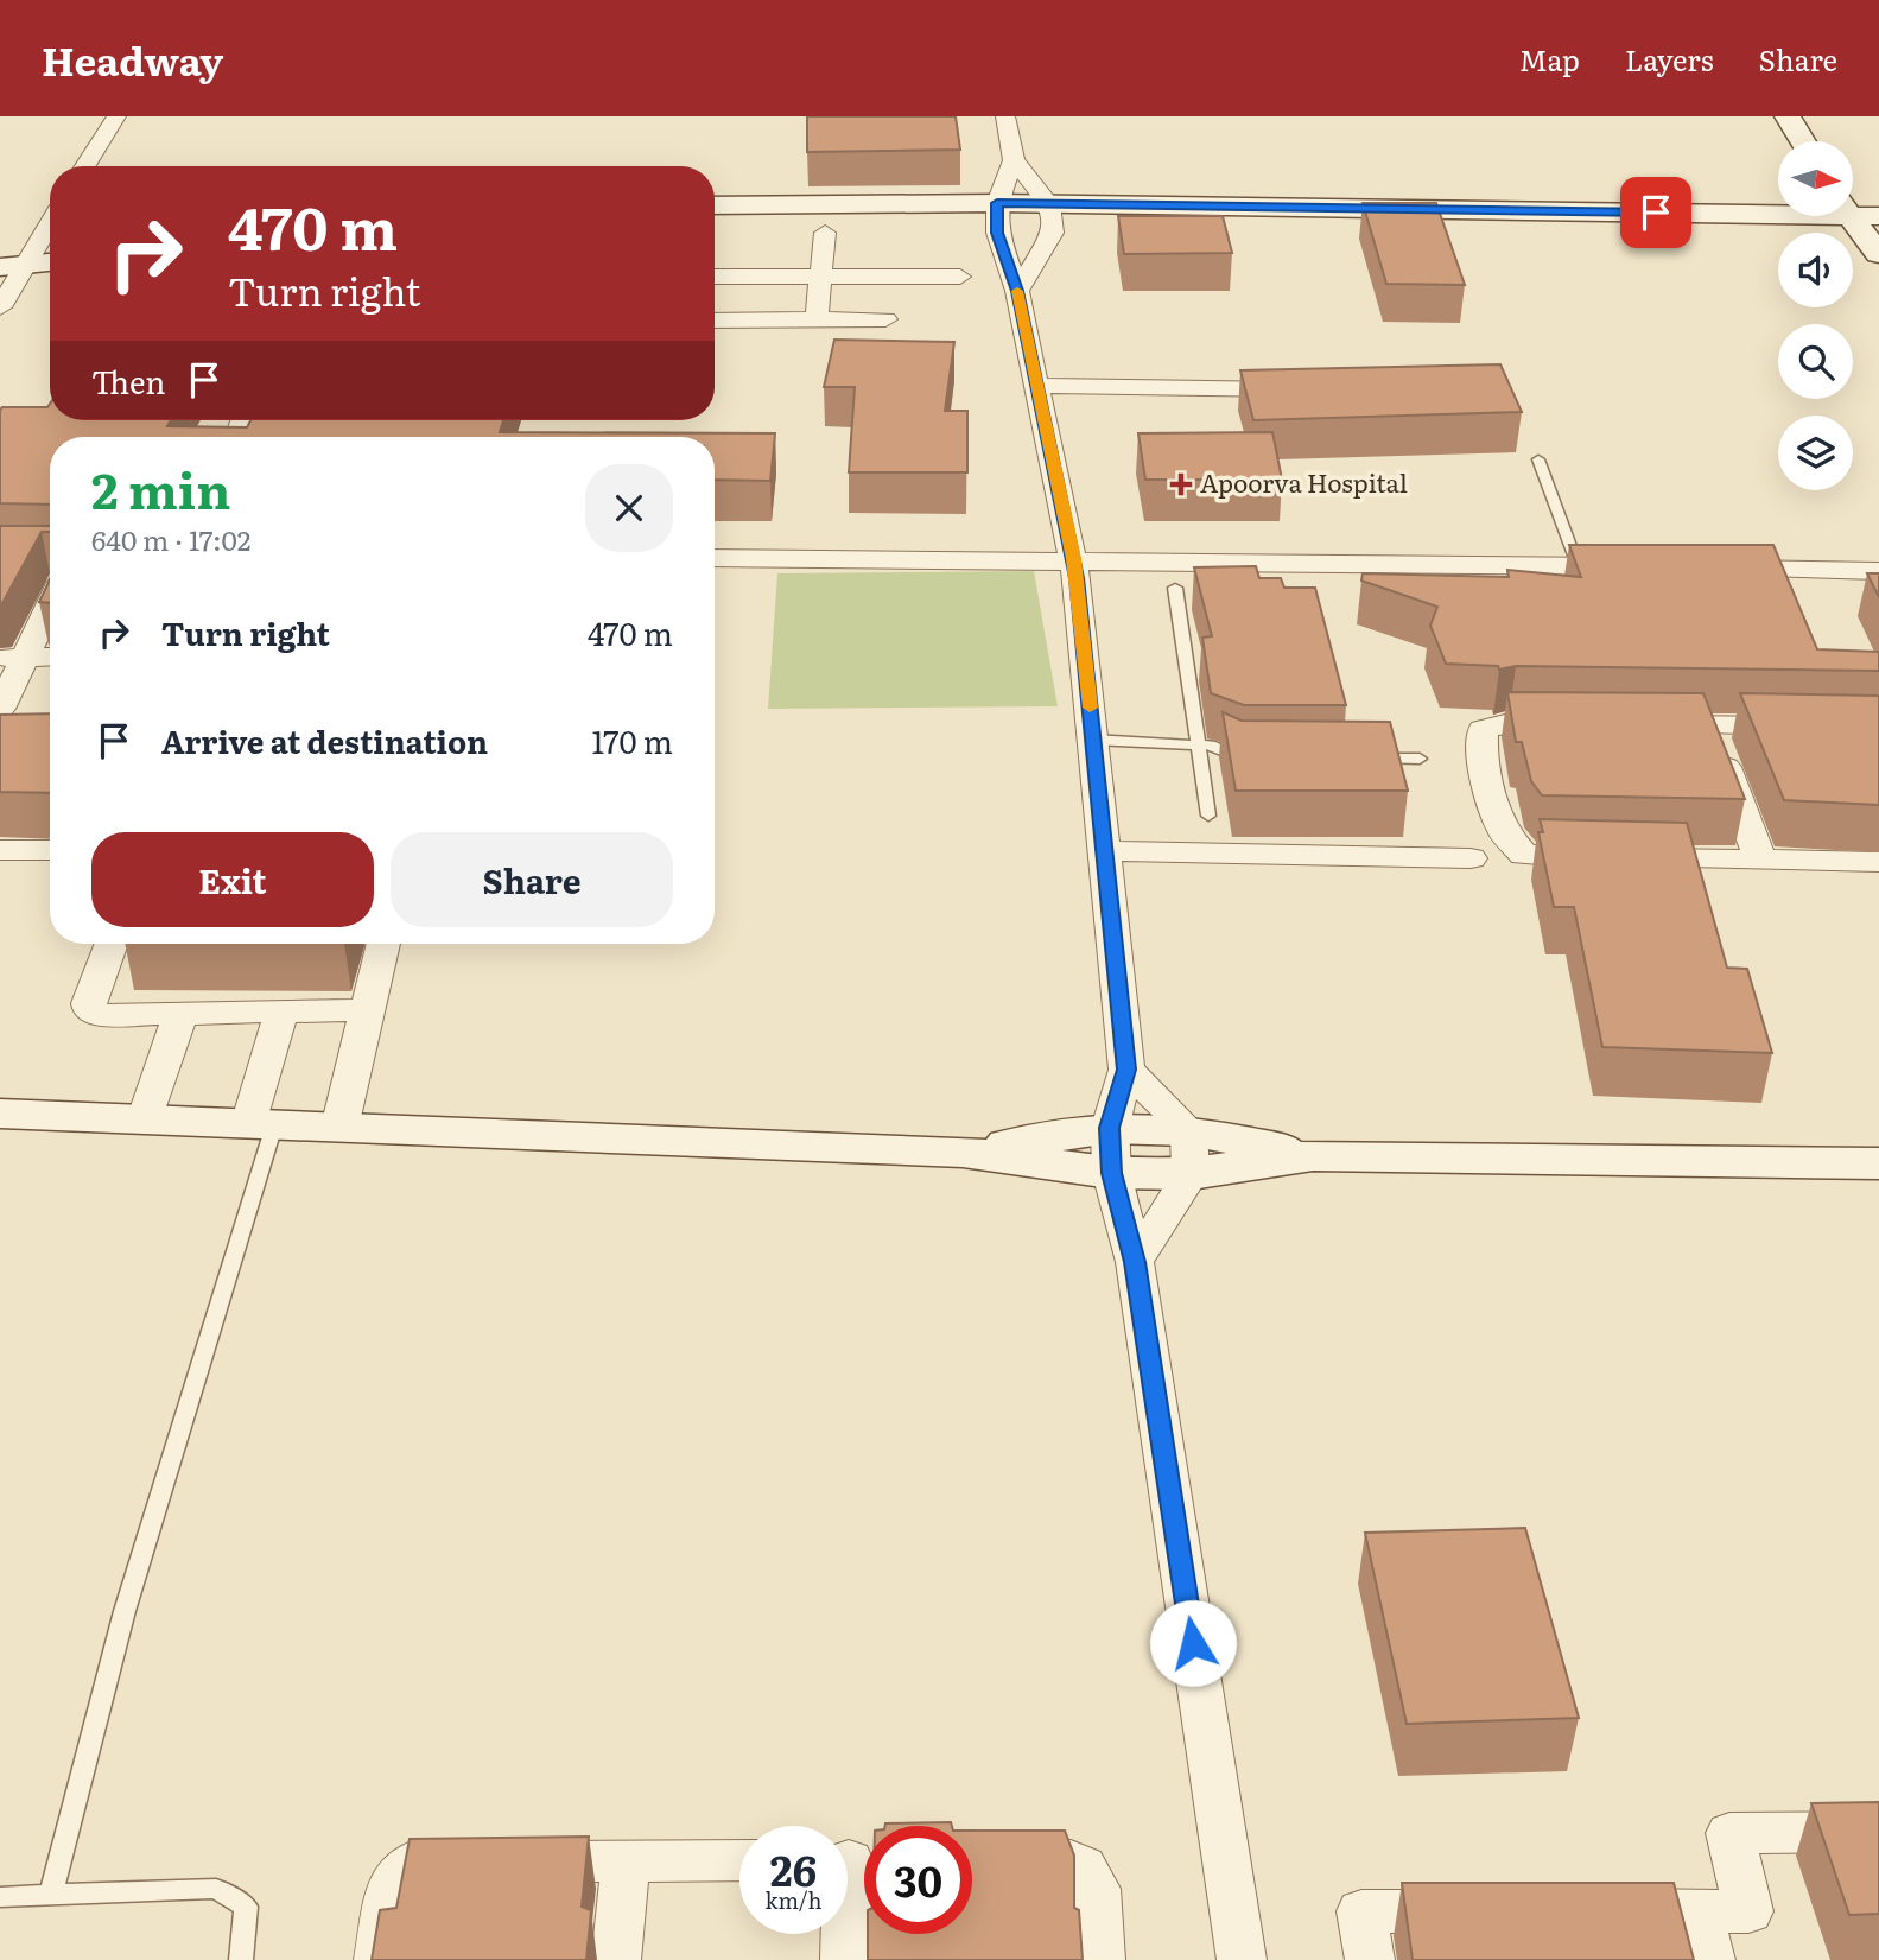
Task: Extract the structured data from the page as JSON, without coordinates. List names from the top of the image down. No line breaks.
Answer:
{"places":{"health":["Apoorva Hospital"]},"north":"right","page":{"header":"Headway","nav":["Map","Layers","Share"],"turn":["470 m","Turn right"],"then":"Then","heading":["2 min","640 m · 17:02"],"list":[{"name":"Turn right","value":"470 m"},{"name":"Arrive at destination","value":"170 m"}],"buttons":["Exit","Share"],"speed":"26 km/h","limit":"30"}}
